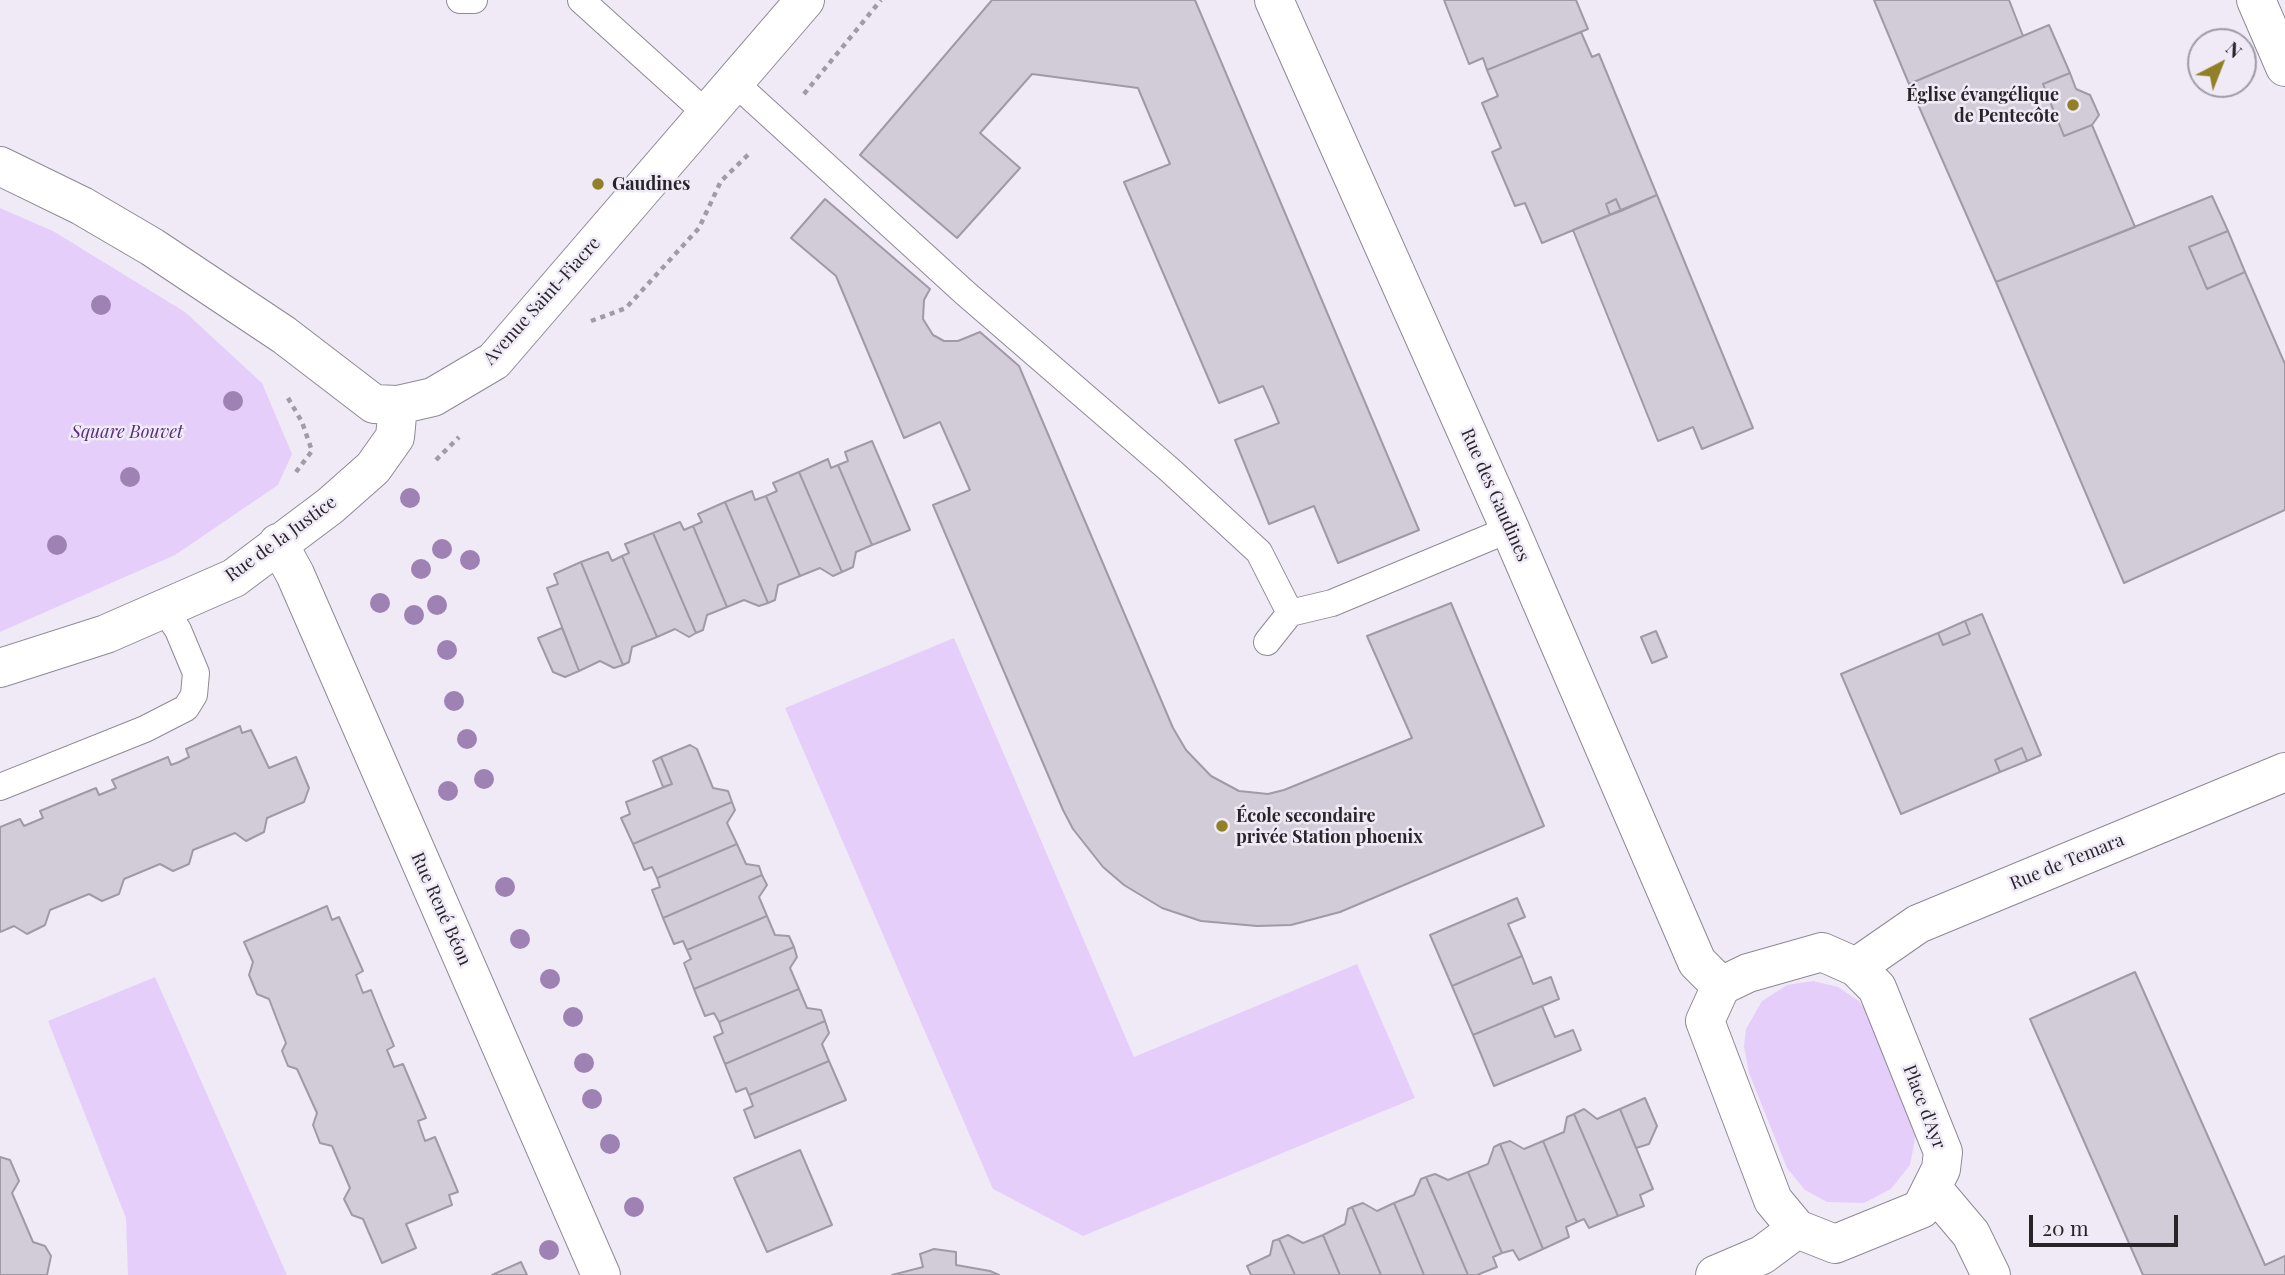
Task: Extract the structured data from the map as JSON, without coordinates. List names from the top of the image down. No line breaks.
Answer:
{"streets":{"street":["Avenue Saint-Fiacre","Rue des Gaudines","Rue de la Justice","Rue de Temara","Rue René Béon","Place d'Ayr"]},"crossings":[["Avenue Saint-Fiacre","Rue de la Justice"],["Rue des Gaudines","Place d'Ayr"],["Rue de la Justice","Rue René Béon"],["Rue de Temara","Place d'Ayr"]],"parks":["Square Bouvet"],"places":["Église évangélique de Pentecôte","Gaudines","École secondaire privée Station phoenix"],"scale_bar":"20 m","north":"top right"}
